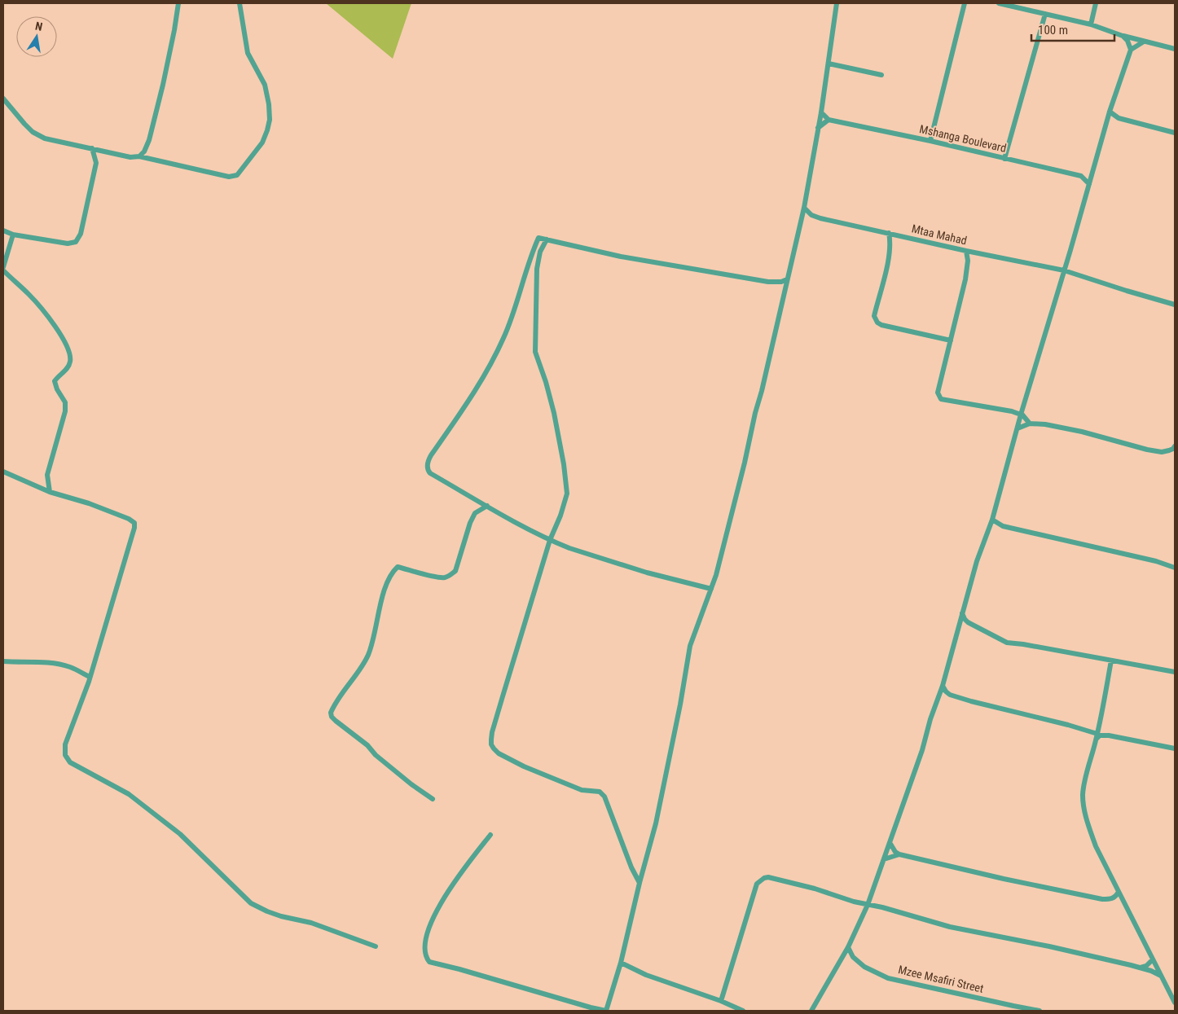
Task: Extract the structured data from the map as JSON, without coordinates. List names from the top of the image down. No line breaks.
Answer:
{"streets":{"street":["Mshanga Boulevard","Mtaa Mahad","Mzee Msafiri Street"]},"scale_bar":"100 m","north":"top"}
